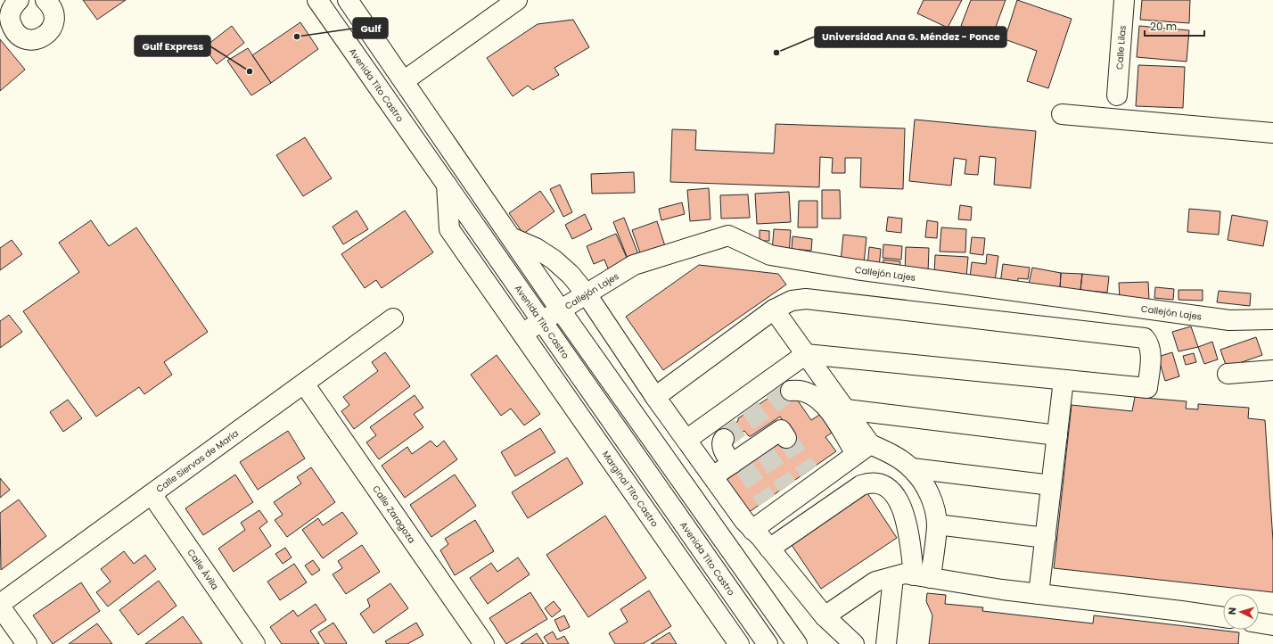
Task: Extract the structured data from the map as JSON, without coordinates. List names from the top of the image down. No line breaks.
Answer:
{"streets":{"street":["Calle Lilas","Avenida Tito Castro","Callejón Lajes","Calle Siervas de María","Marginal Tito Castro","Calle Zaragoza","Calle Ávila"]},"crossings":[["Avenida Tito Castro","Callejón Lajes"],["Avenida Tito Castro","Marginal Tito Castro"],["Callejón Lajes","Marginal Tito Castro"],["Calle Siervas de María","Calle Zaragoza"],["Calle Siervas de María","Calle Ávila"]],"places":["Gulf","Universidad Ana G. Méndez - Ponce","Gulf Express"],"scale_bar":"20 m","north":"left"}
